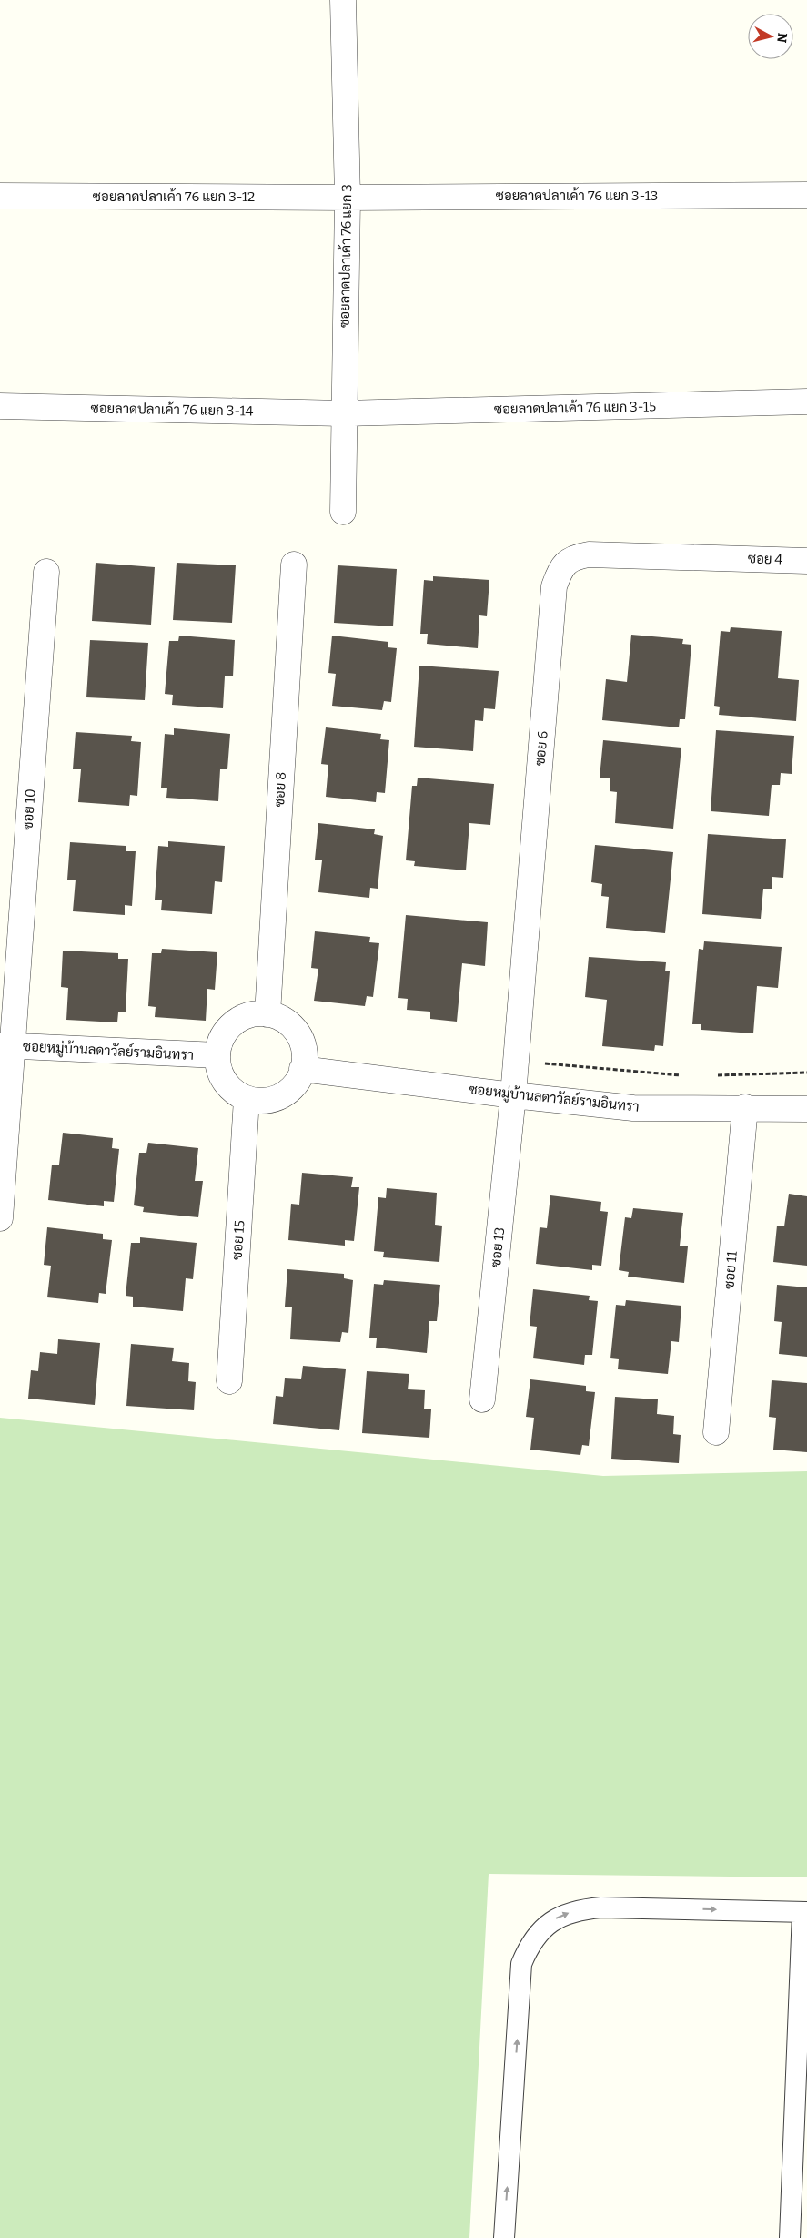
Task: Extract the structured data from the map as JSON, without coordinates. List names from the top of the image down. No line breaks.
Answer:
{"streets":{"street":["ซอยลาดปลาเค้า 76 แยก 3-13","ซอยลาดปลาเค้า 76 แยก 3-12","ซอยลาดปลาเค้า 76 แยก 3","ซอยลาดปลาเค้า 76 แยก 3-15","ซอยลาดปลาเค้า 76 แยก 3-14","ซอย 4","ซอย 6","ซอย 8","ซอย 10","ซอยหมู่บ้านลดาวัลย์รามอินทรา","ซอย 15","ซอย 13","ซอย 11"]},"crossings":[["ซอยลาดปลาเค้า 76 แยก 3-13","ซอยลาดปลาเค้า 76 แยก 3-12"],["ซอยลาดปลาเค้า 76 แยก 3-13","ซอยลาดปลาเค้า 76 แยก 3"],["ซอยลาดปลาเค้า 76 แยก 3-12","ซอยลาดปลาเค้า 76 แยก 3"],["ซอยลาดปลาเค้า 76 แยก 3","ซอยลาดปลาเค้า 76 แยก 3-15"],["ซอยลาดปลาเค้า 76 แยก 3","ซอยลาดปลาเค้า 76 แยก 3-14"],["ซอยลาดปลาเค้า 76 แยก 3-15","ซอยลาดปลาเค้า 76 แยก 3-14"],["ซอย 4","ซอย 6"],["ซอย 6","ซอยหมู่บ้านลดาวัลย์รามอินทรา"],["ซอย 6","ซอย 13"],["ซอย 8","ซอยหมู่บ้านลดาวัลย์รามอินทรา"],["ซอย 8","ซอย 15"],["ซอย 10","ซอยหมู่บ้านลดาวัลย์รามอินทรา"],["ซอยหมู่บ้านลดาวัลย์รามอินทรา","ซอย 15"],["ซอยหมู่บ้านลดาวัลย์รามอินทรา","ซอย 13"],["ซอยหมู่บ้านลดาวัลย์รามอินทรา","ซอย 11"]],"north":"right"}
